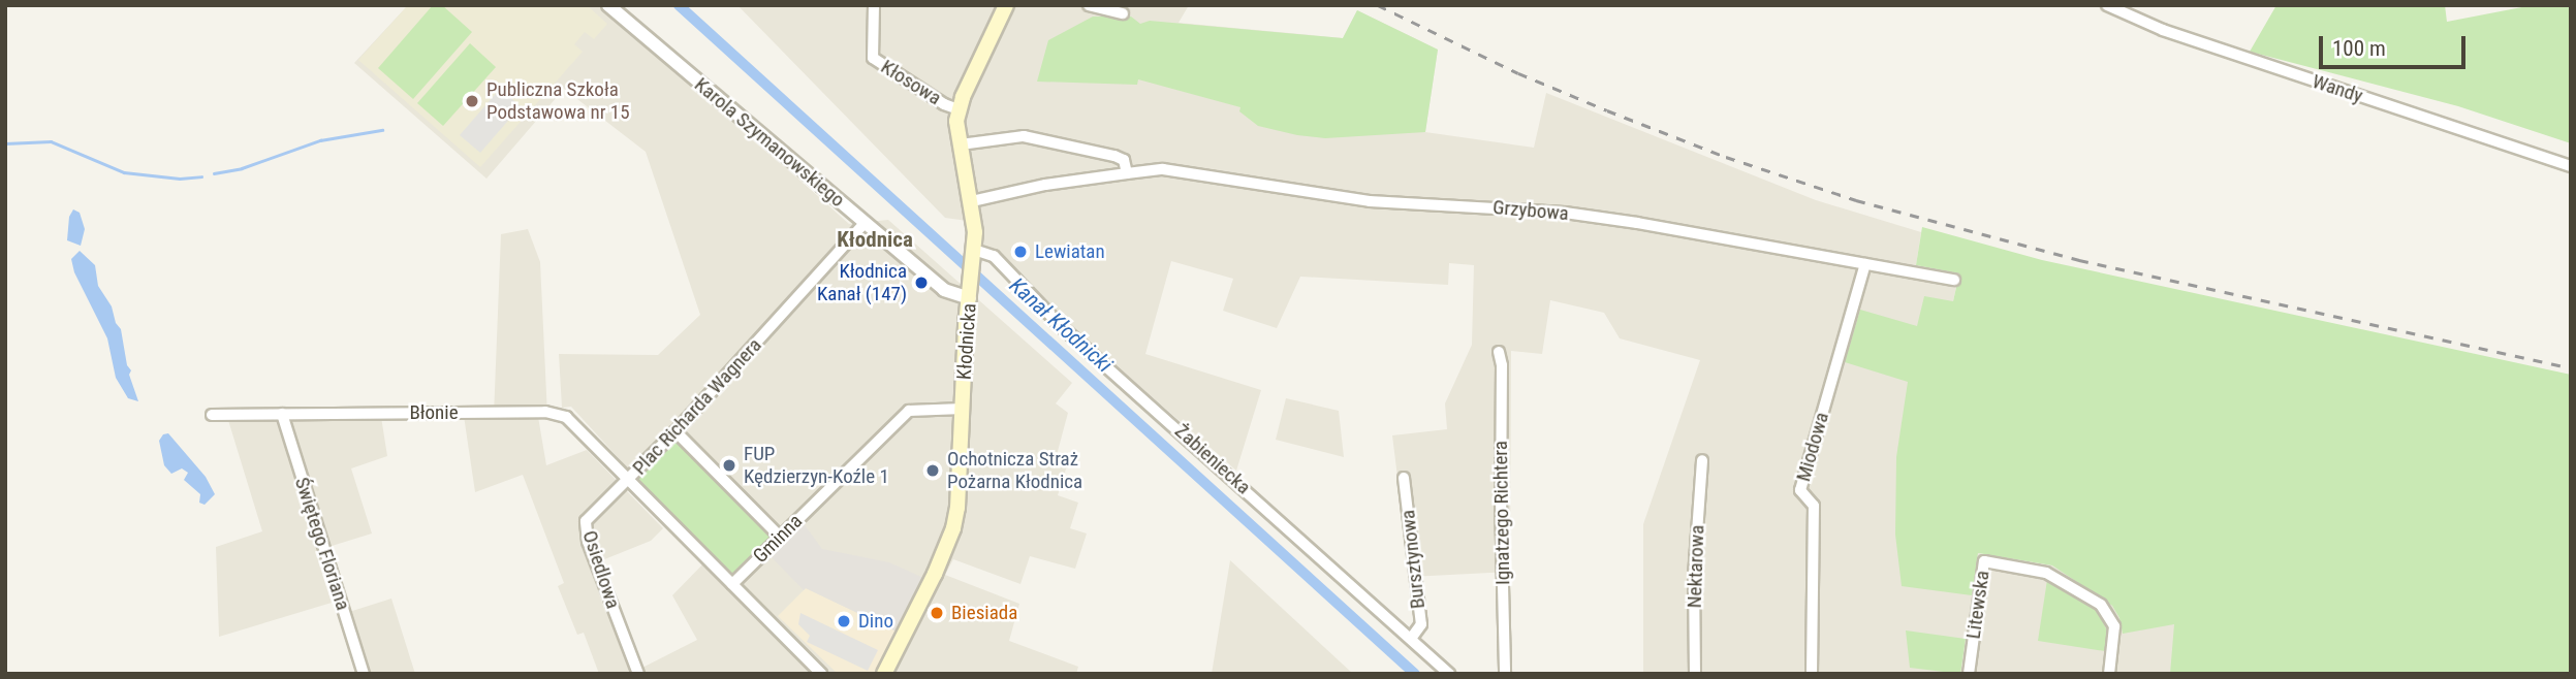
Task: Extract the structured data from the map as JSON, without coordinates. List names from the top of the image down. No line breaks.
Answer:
{"streets":{"main road":["Kłodnicka"],"street":["Kłosowa","Wandy","Karola Szymanowskiego","Grzybowa","Plac Richarda Wagnera","Błonie","Miodowa","Żabieniecka","Ignatzego Richtera","Gminna","Świętego Floriana","Bursztynowa","Nektarowa","Osiedlowa","Litewska"]},"crossings":[["Kłosowa","Kłodnicka"],["Karola Szymanowskiego","Kłodnicka"],["Karola Szymanowskiego","Plac Richarda Wagnera"],["Grzybowa","Kłodnicka"],["Grzybowa","Miodowa"],["Kłodnicka","Żabieniecka"],["Kłodnicka","Gminna"],["Plac Richarda Wagnera","Błonie"],["Plac Richarda Wagnera","Gminna"],["Plac Richarda Wagnera","Osiedlowa"],["Błonie","Świętego Floriana"],["Błonie","Osiedlowa"],["Żabieniecka","Bursztynowa"]],"districts":["Kłodnica"],"water":["Kanał Kłodnicki"],"places":["Publiczna Szkoła Podstawowa nr 15","Lewiatan","Kłodnica Kanał (147)","FUP Kędzierzyn-Koźle 1","Ochotnicza Straż Pożarna Kłodnica","Biesiada","Dino"],"scale_bar":"100 m"}
